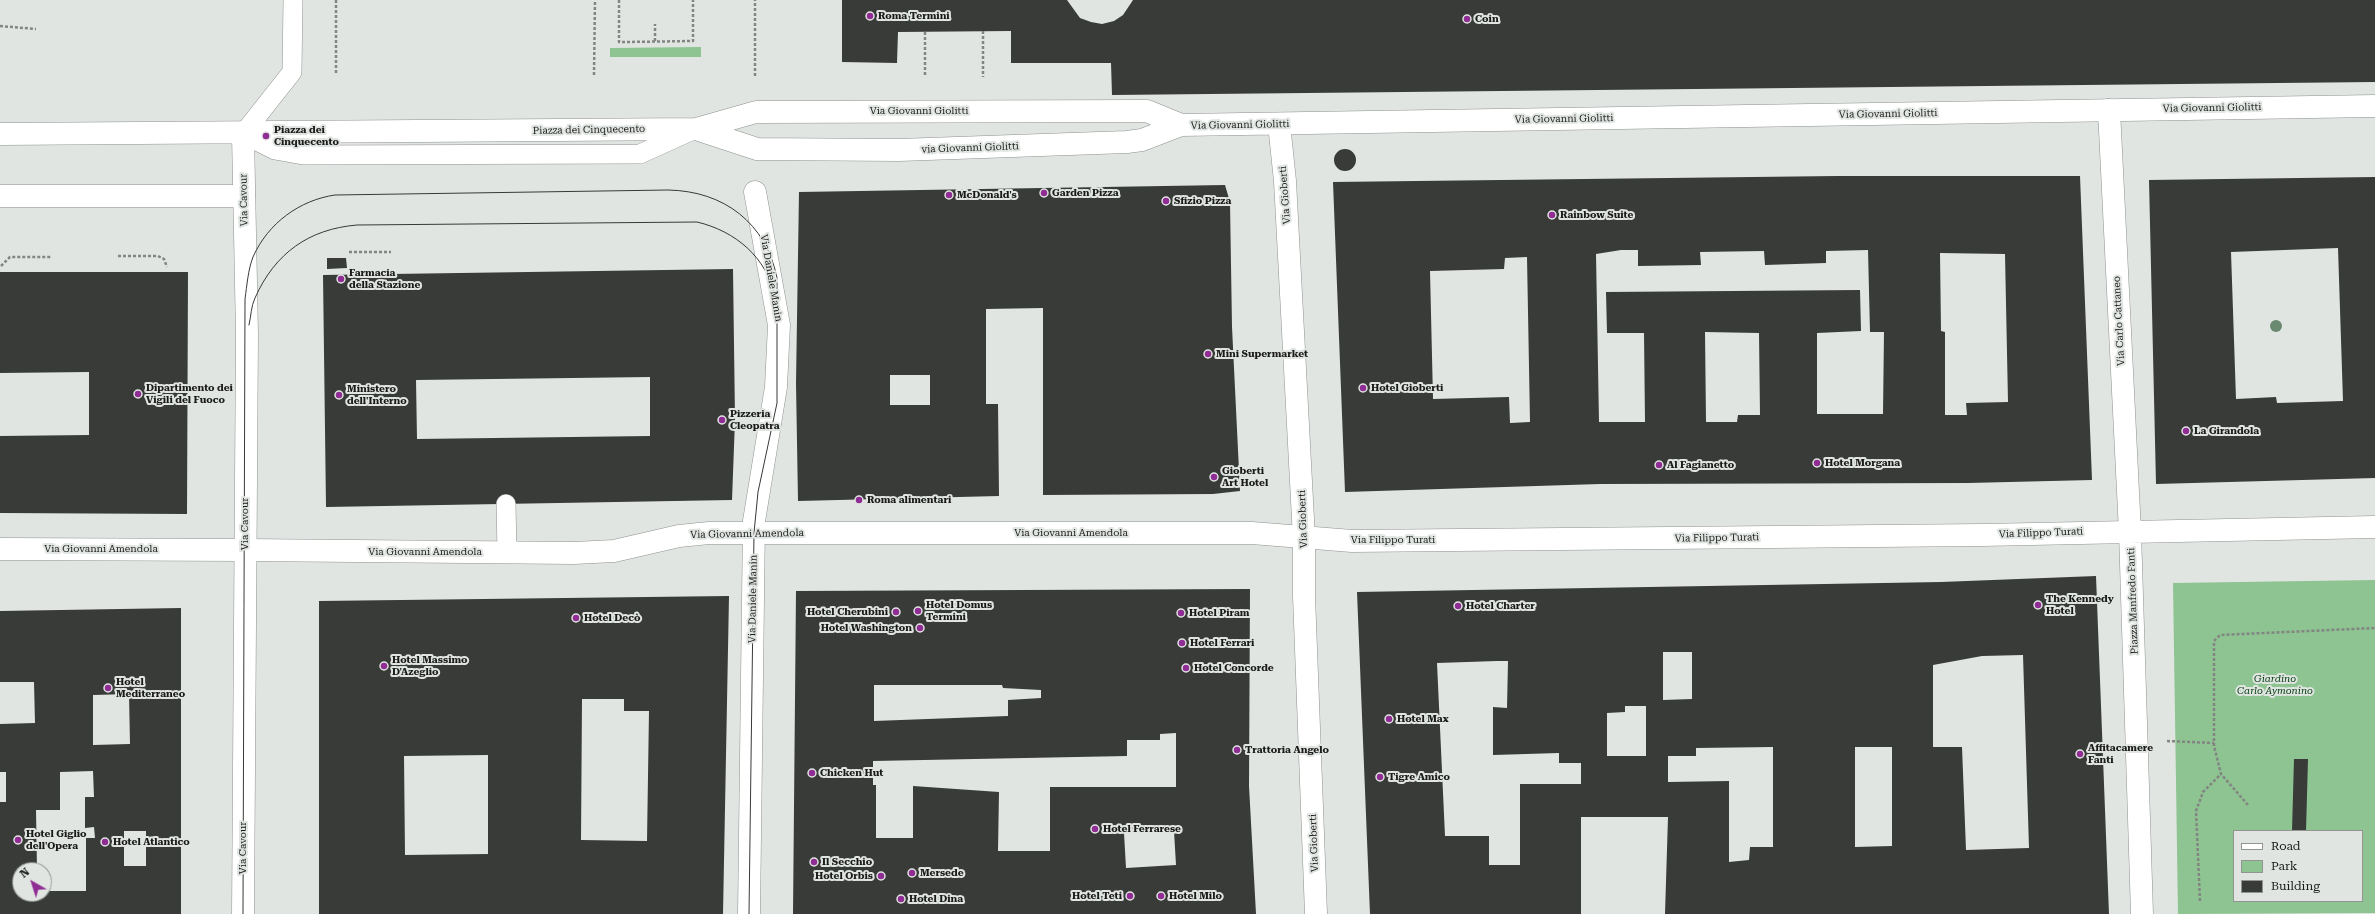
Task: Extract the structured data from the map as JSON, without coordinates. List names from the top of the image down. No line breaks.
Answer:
{"streets":{"main road":["Via Giovanni Giolitti","Piazza dei Cinquecento","via Giovanni Giolitti","Via Gioberti","Via Cavour","Via Daniele Manin","Via Carlo Cattaneo","Via Giovanni Amendola","Via Filippo Turati","Piazza Manfredo Fanti"]},"crossings":[["Via Giovanni Giolitti","Piazza dei Cinquecento"],["Via Giovanni Giolitti","via Giovanni Giolitti"],["Via Giovanni Giolitti","Via Gioberti"],["Via Giovanni Giolitti","Via Carlo Cattaneo"],["Piazza dei Cinquecento","via Giovanni Giolitti"],["Piazza dei Cinquecento","Via Cavour"],["Via Gioberti","Via Giovanni Amendola"],["Via Gioberti","Via Filippo Turati"],["Via Cavour","Via Giovanni Amendola"],["Via Daniele Manin","Via Giovanni Amendola"],["Via Carlo Cattaneo","Via Filippo Turati"],["Via Carlo Cattaneo","Piazza Manfredo Fanti"],["Via Giovanni Amendola","Via Filippo Turati"],["Via Filippo Turati","Piazza Manfredo Fanti"]],"parks":["Giardino Carlo Aymonino"],"places":["Roma Termini","Coin","Piazza dei Cinquecento","Garden Pizza","McDonald's","Sfizio Pizza","Rainbow Suite","Farmacia della Stazione","Mini Supermarket","Hotel Gioberti","Dipartimento dei Vigili del Fuoco","Ministero dell'Interno","Pizzeria Cleopatra","La Girandola","Hotel Morgana","Al Fagianetto","Gioberti Art Hotel","Roma alimentari","The Kennedy Hotel","Hotel Charter","Hotel Domus Termini","Hotel Cherubini","Hotel Piram","Hotel Decò","Hotel Washington","Hotel Ferrari","Hotel Massimo D'Azeglio","Hotel Concorde","Hotel Mediterraneo","Hotel Max","Trattoria Angelo","Affitacamere Fanti","Chicken Hut","Tigre Amico","Hotel Ferrarese","Hotel Giglio dell'Opera","Hotel Atlantico","Il Secchio","Mersede","Hotel Orbis","Hotel Teti","Hotel Milo","Hotel Dina"],"legend":["Road","Park","Building"],"north":"top left"}
